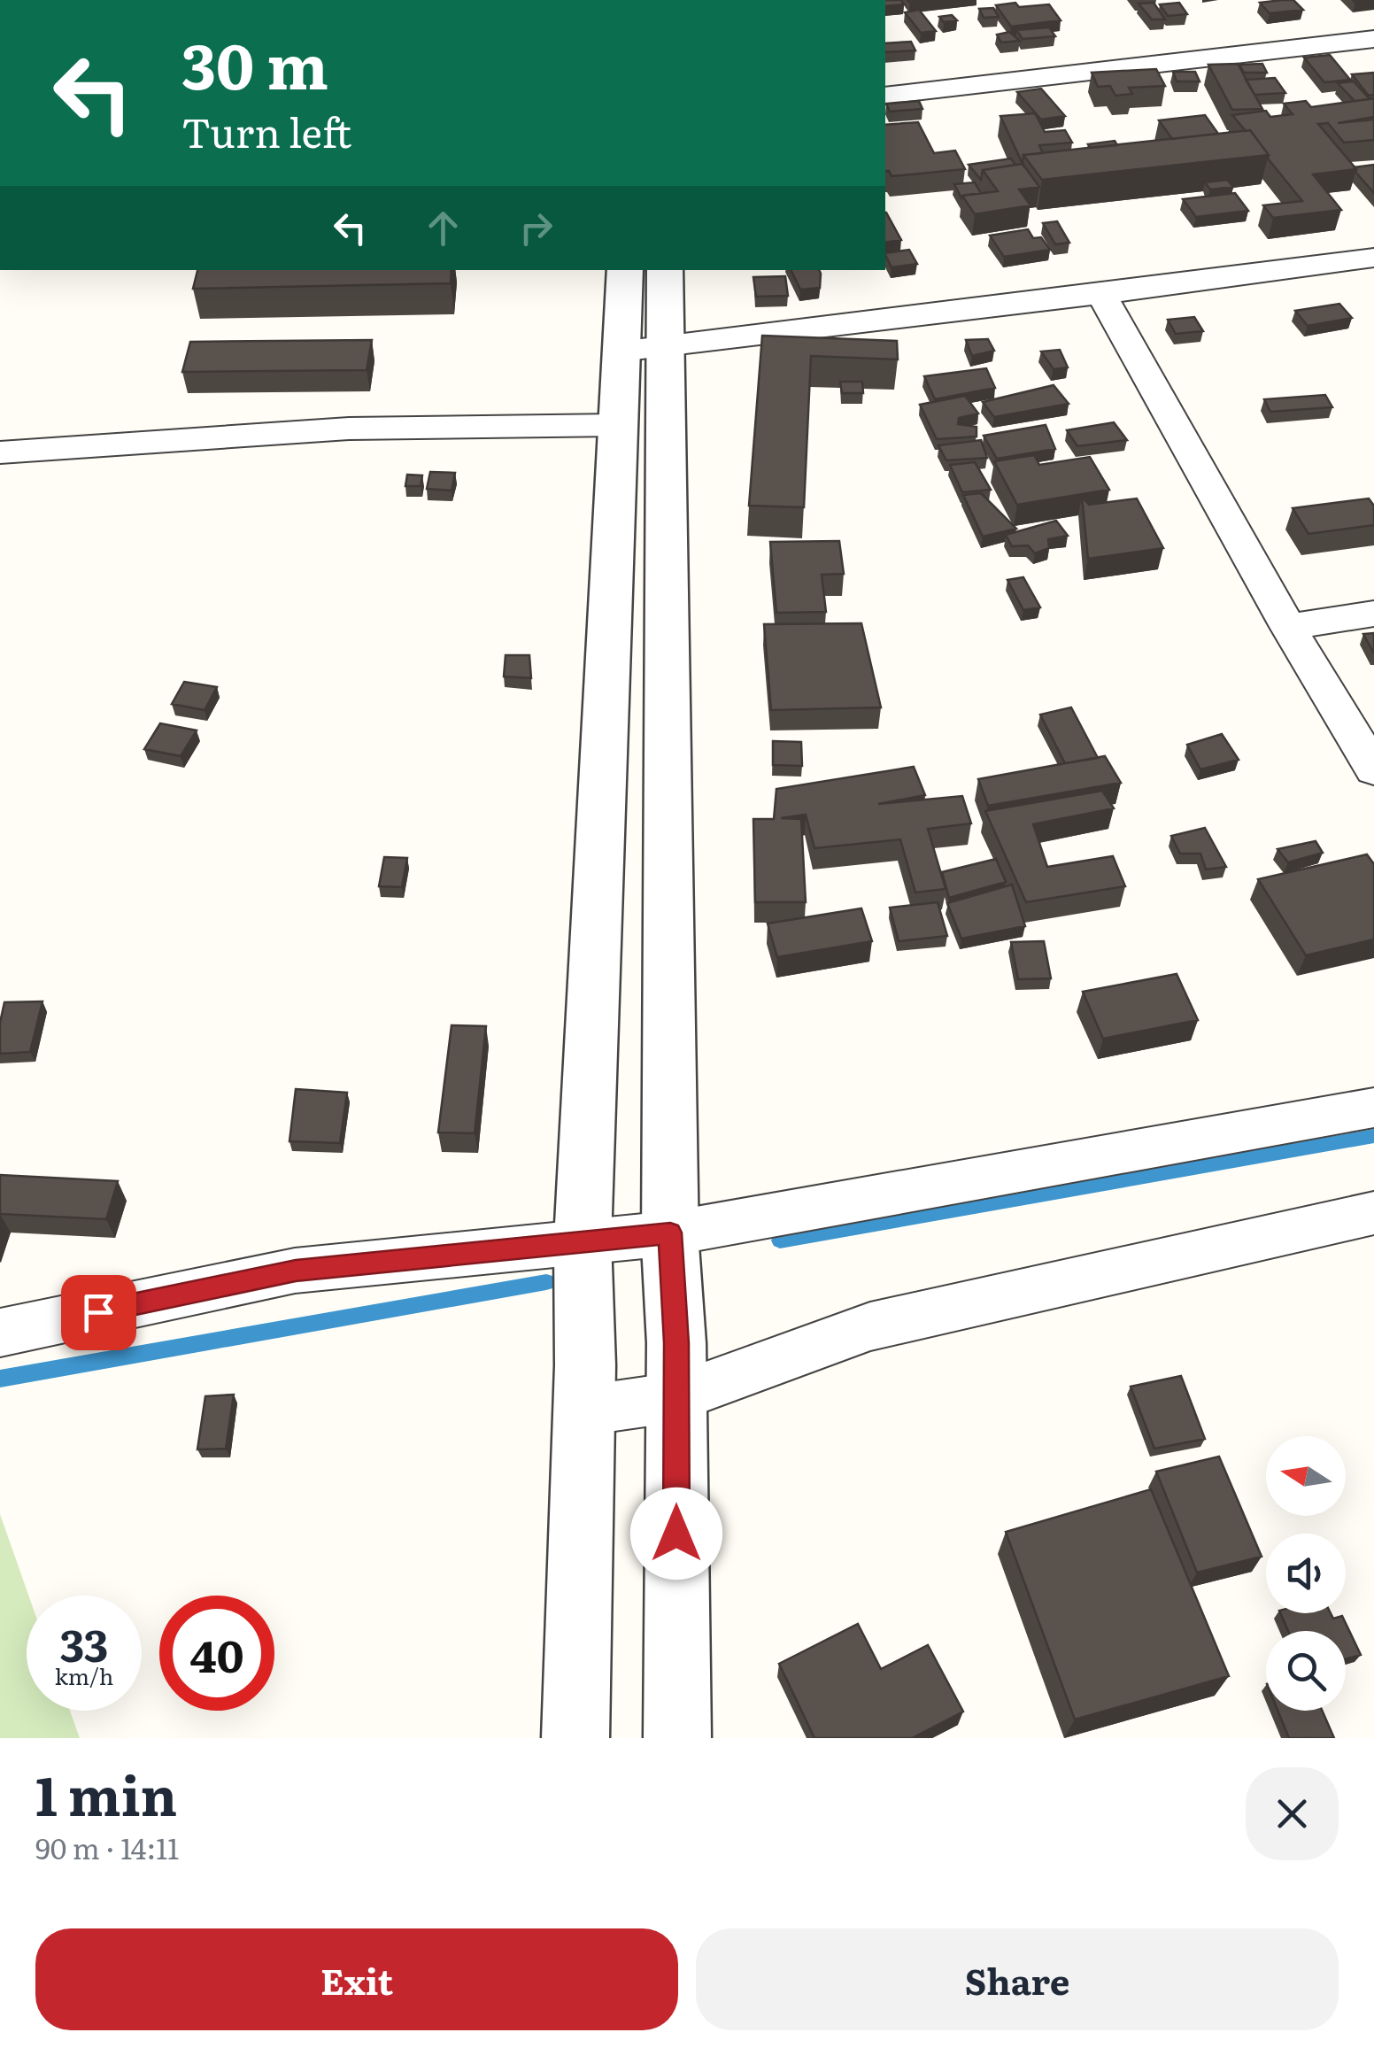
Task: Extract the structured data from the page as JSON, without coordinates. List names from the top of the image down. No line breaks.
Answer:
{"north":"left","page":{"turn":["30 m","Turn left"],"speed":"33 km/h","limit":"40","heading":["1 min","90 m · 14:11"],"buttons":["Exit","Share"]}}
